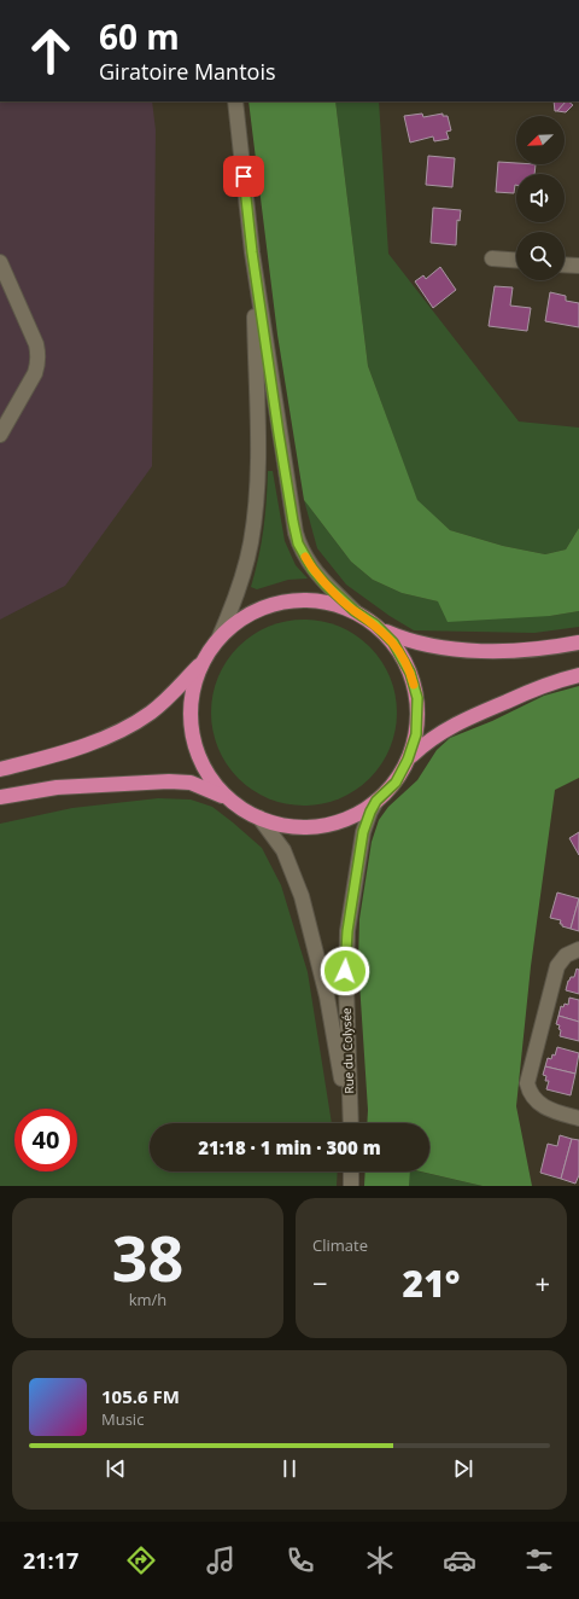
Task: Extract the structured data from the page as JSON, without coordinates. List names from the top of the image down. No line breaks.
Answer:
{"streets":{"street":["Rue du Colysée"]},"north":"bottom left","page":{"turn":["60 m","Giratoire Mantois"],"limit":"40","trip":"21:18 · 1 min · 300 m","tile":[["38","km/h"],"Climate"],"heat":["−","21°","+"],"song":["105.6 FM","Music"],"tabs":"21:17"}}
